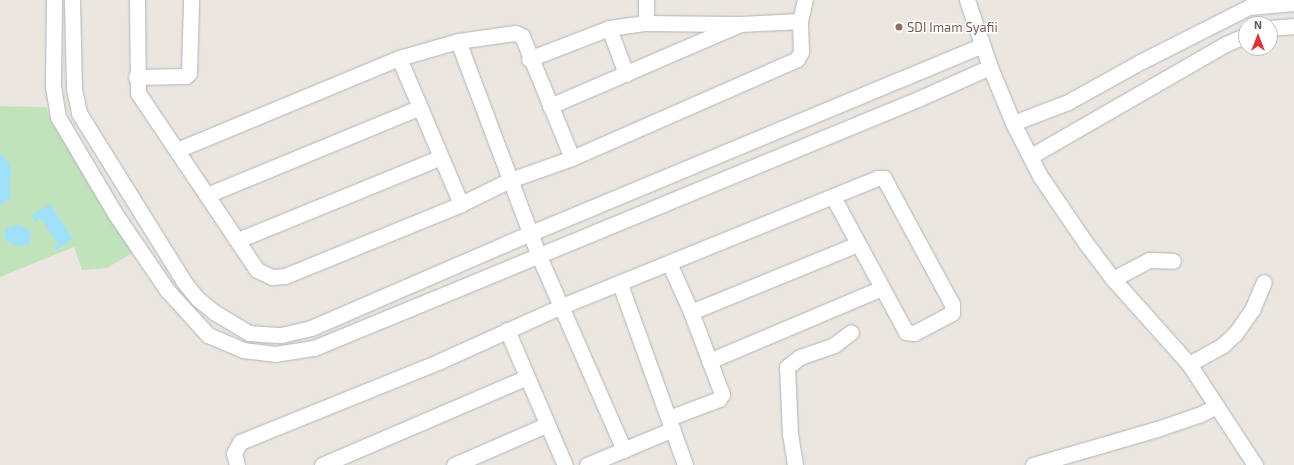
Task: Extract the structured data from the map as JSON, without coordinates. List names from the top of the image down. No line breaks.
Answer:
{"places":["SDI Imam Syafii"],"north":"top"}
